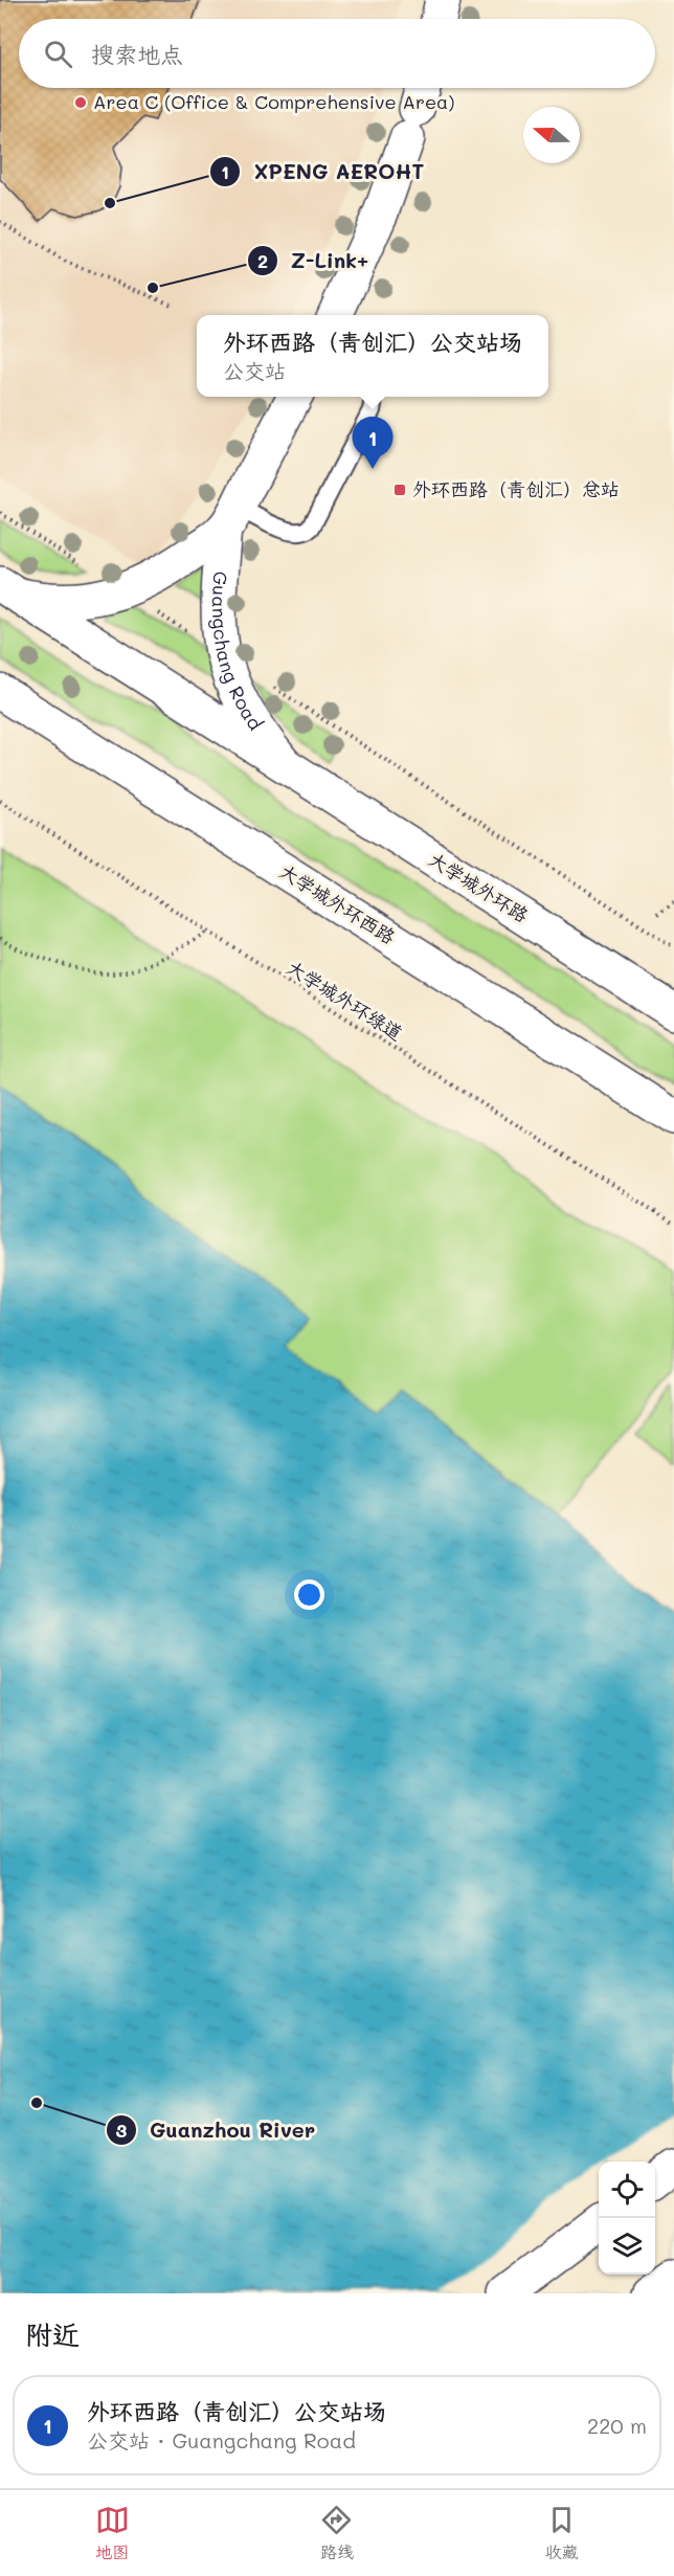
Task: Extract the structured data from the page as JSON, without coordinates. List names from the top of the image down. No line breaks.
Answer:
{"streets":{"main road":["Guangchang Road","大学城外环路","大学城外环西路"],"path":["大学城外环绿道"]},"crossings":[["Guangchang Road","大学城外环路"]],"places":{"other":["Area C (Office & Comprehensive Area)","XPENG AEROHT","Z-Link+","Guanzhou River"],"transit":["外环西路（青创汇）总站"]},"north":"left","page":{"search":"搜索地点","popup":["外环西路（青创汇）公交站场","公交站"],"pins":"1","heading":"附近","list":[{"mark":"1","name":"外环西路（青创汇）公交站场","note":"公交站 · Guangchang Road","value":"220 m"}],"nav":["地图","路线","收藏"]}}
